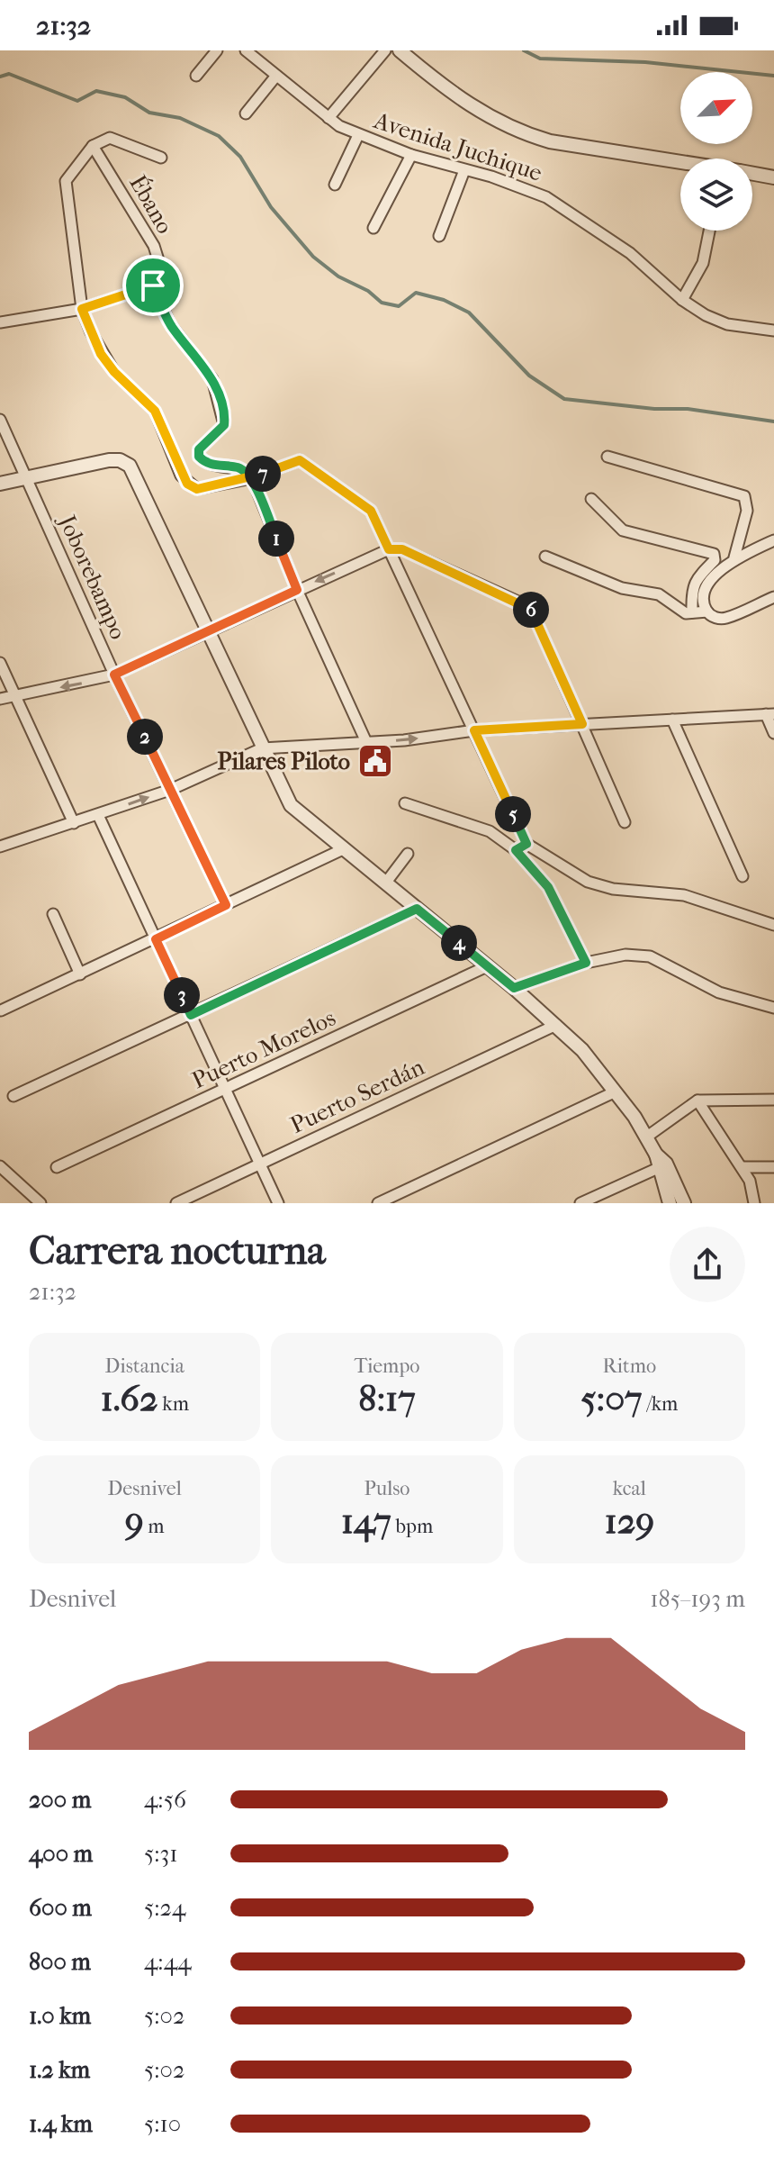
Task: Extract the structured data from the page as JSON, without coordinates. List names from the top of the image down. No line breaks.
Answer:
{"streets":{"street":["Avenida Juchique","Ébano","Joborebampo","Puerto Morelos","Puerto Serdán"]},"places":{"public building":["Pilares Piloto"]},"north":"top right","page":{"status":"21:32","pins":["7","1","6","2","5","4","3"],"heading":["Carrera nocturna","21:32"],"stats":[["Distancia","1.62 km"],["Tiempo","8:17"],["Ritmo","5:07 /km"],["Desnivel","9 m"],["Pulso","147 bpm"],["kcal","129"]],"chart":["Desnivel","185–193 m"],"list":[{"name":"200 m","note":"4:56"},{"name":"400 m","note":"5:31"},{"name":"600 m","note":"5:24"},{"name":"800 m","note":"4:44"},{"name":"1.0 km","note":"5:02"},{"name":"1.2 km","note":"5:02"},{"name":"1.4 km","note":"5:10"}]}}
